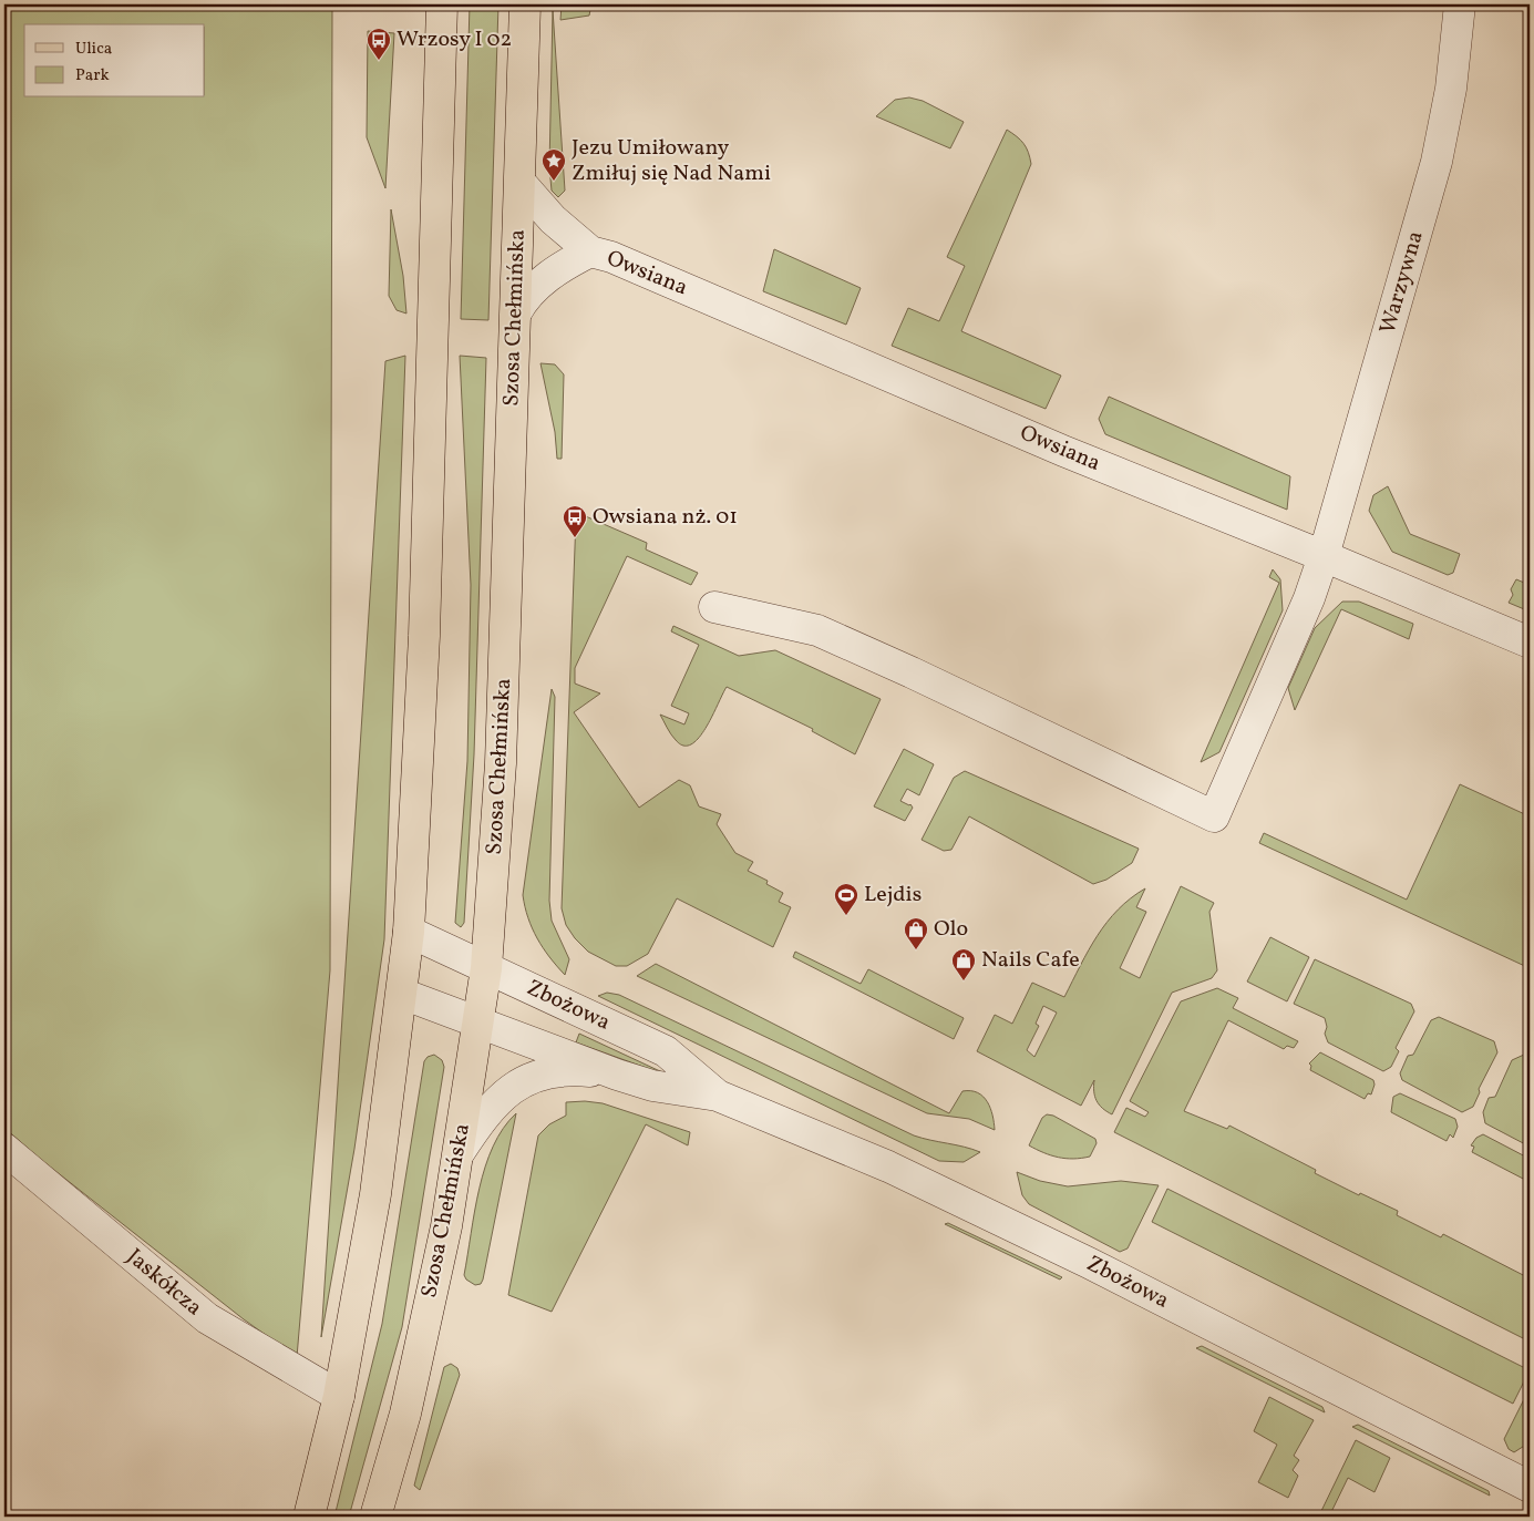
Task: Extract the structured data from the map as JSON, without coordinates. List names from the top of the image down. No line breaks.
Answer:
{"streets":{"main road":["Szosa Chełmińska"],"street":["Owsiana","Warzywna","Zbożowa","Jaskółcza"]},"crossings":[["Owsiana","Warzywna"],["Owsiana","Szosa Chełmińska"],["Szosa Chełmińska","Zbożowa"]],"places":{"bus stop":["Wrzosy I 02","Owsiana nż. 01"],"place":["Jezu Umiłowany Zmiłuj się Nad Nami"],"sports":["Lejdis"],"shop":["Olo","Nails Cafe"]},"legend":["Ulica","Park"]}
